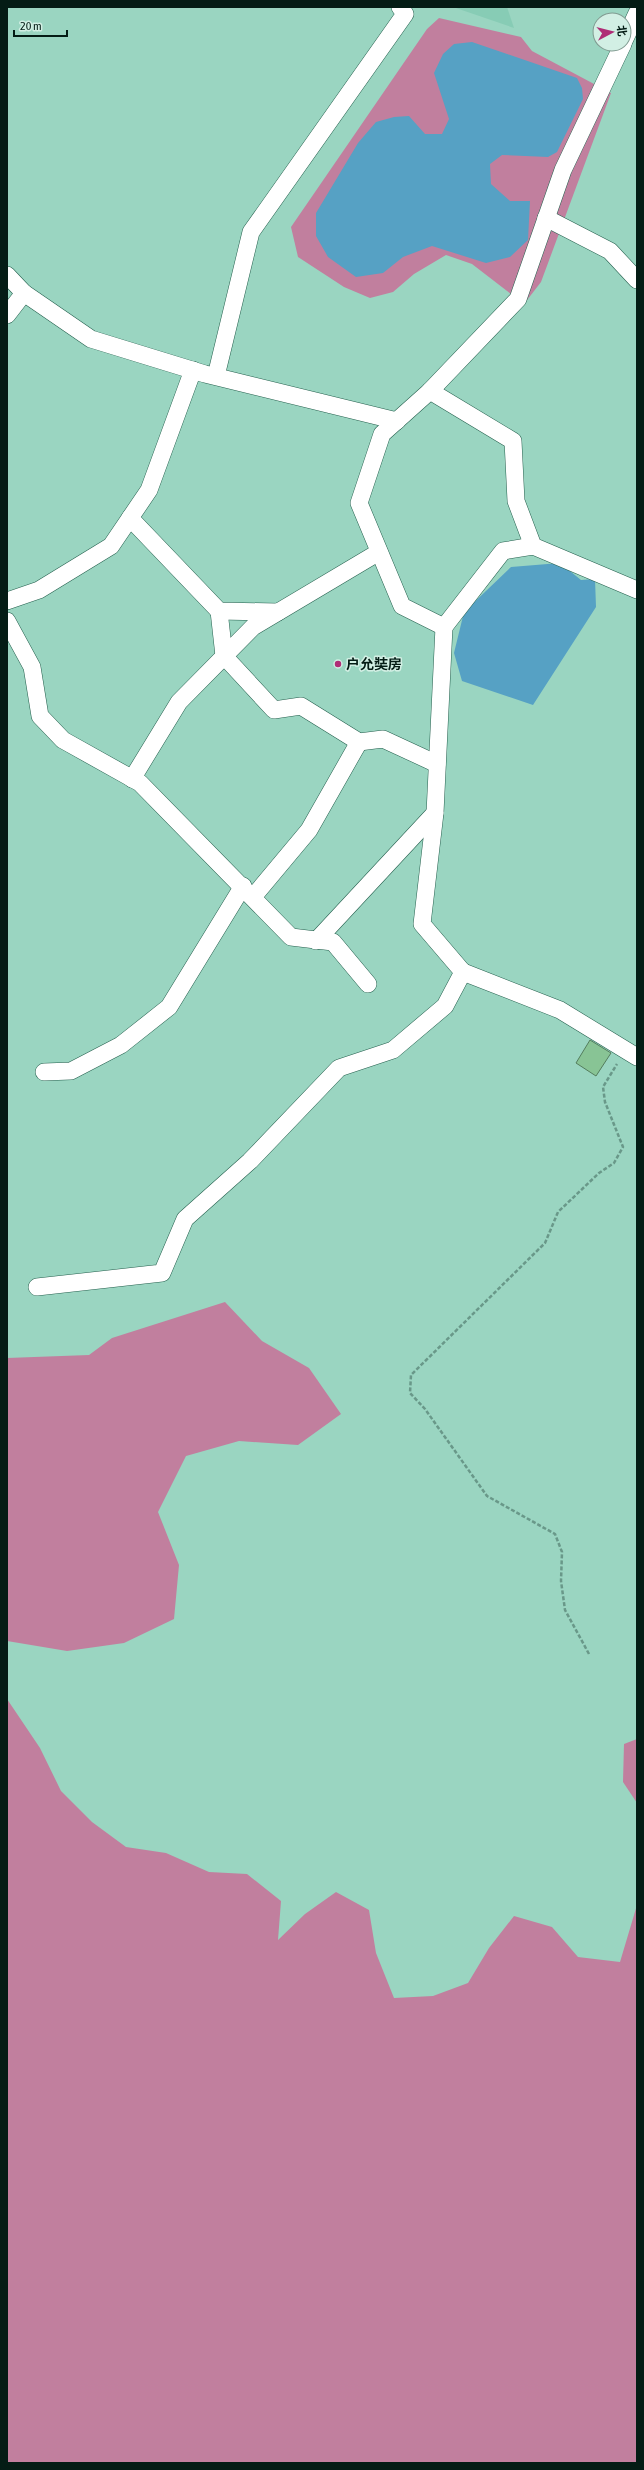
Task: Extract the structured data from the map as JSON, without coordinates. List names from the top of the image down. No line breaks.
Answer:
{"places":["户允奘房"],"scale_bar":"20 m","north":"right"}
